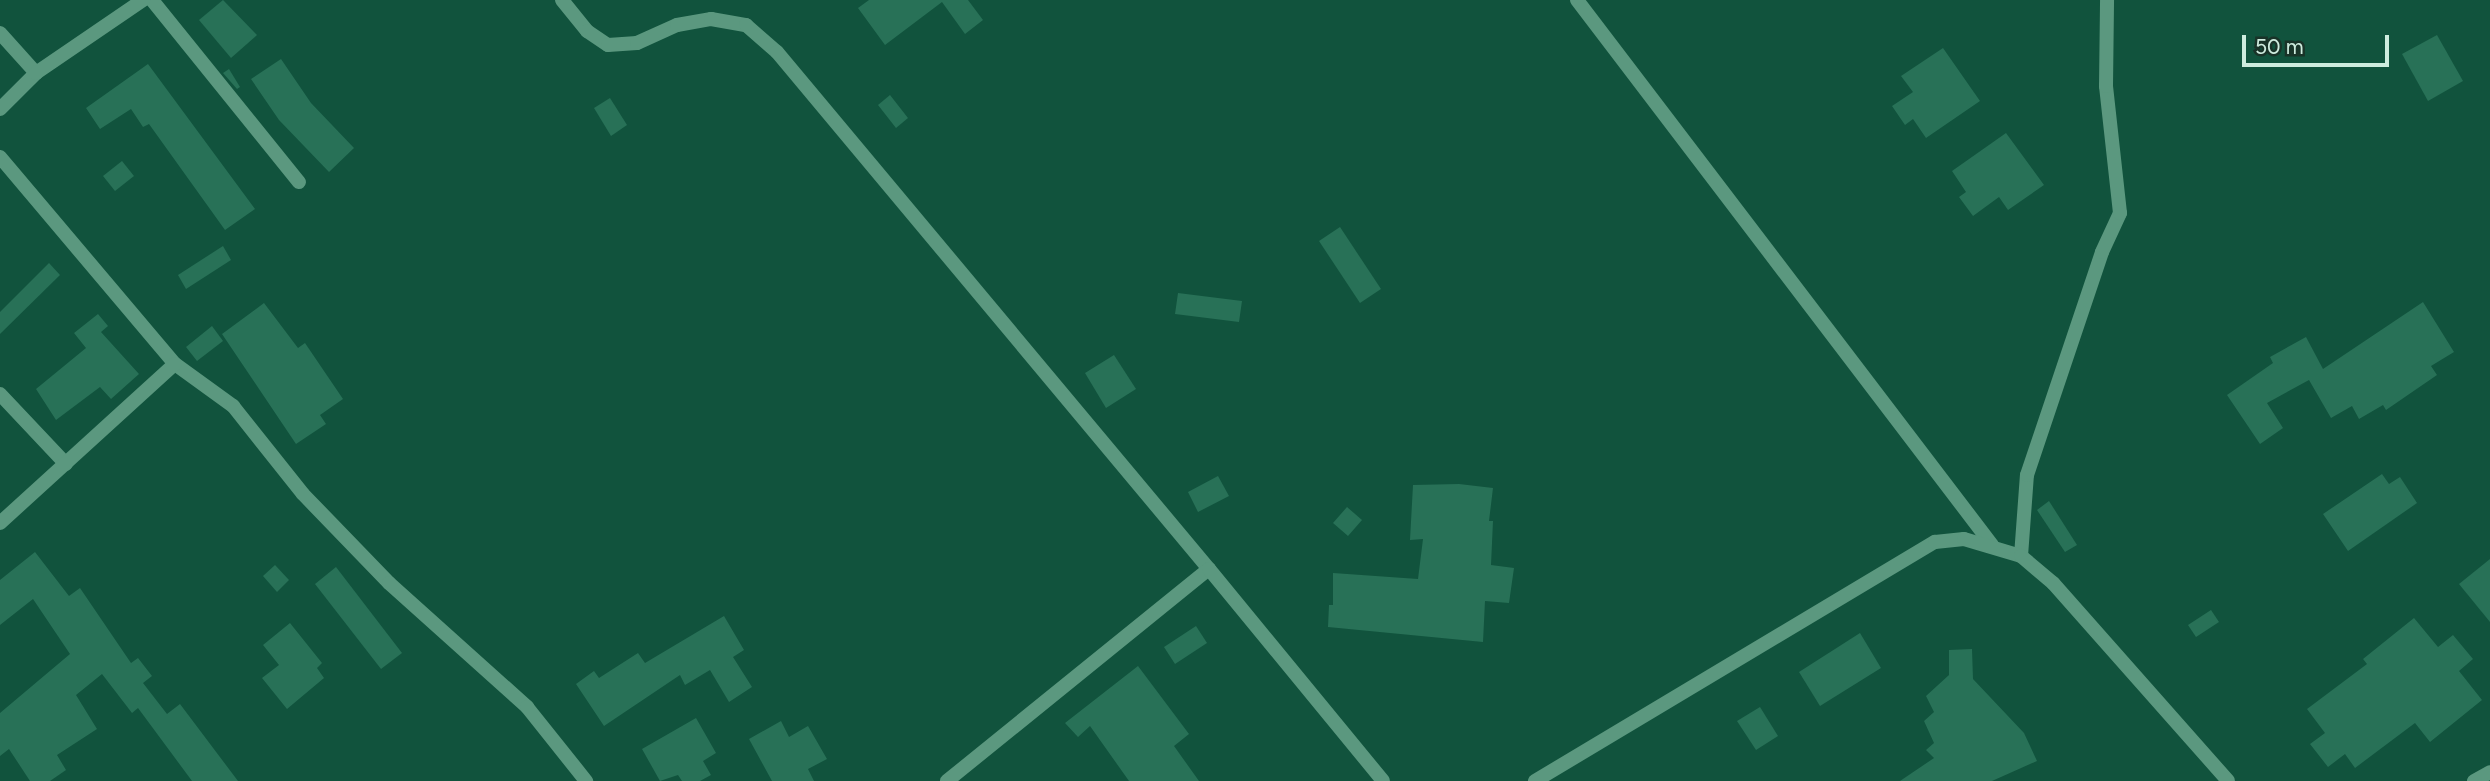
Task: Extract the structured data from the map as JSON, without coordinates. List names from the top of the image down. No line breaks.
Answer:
{"scale_bar":"50 m"}
